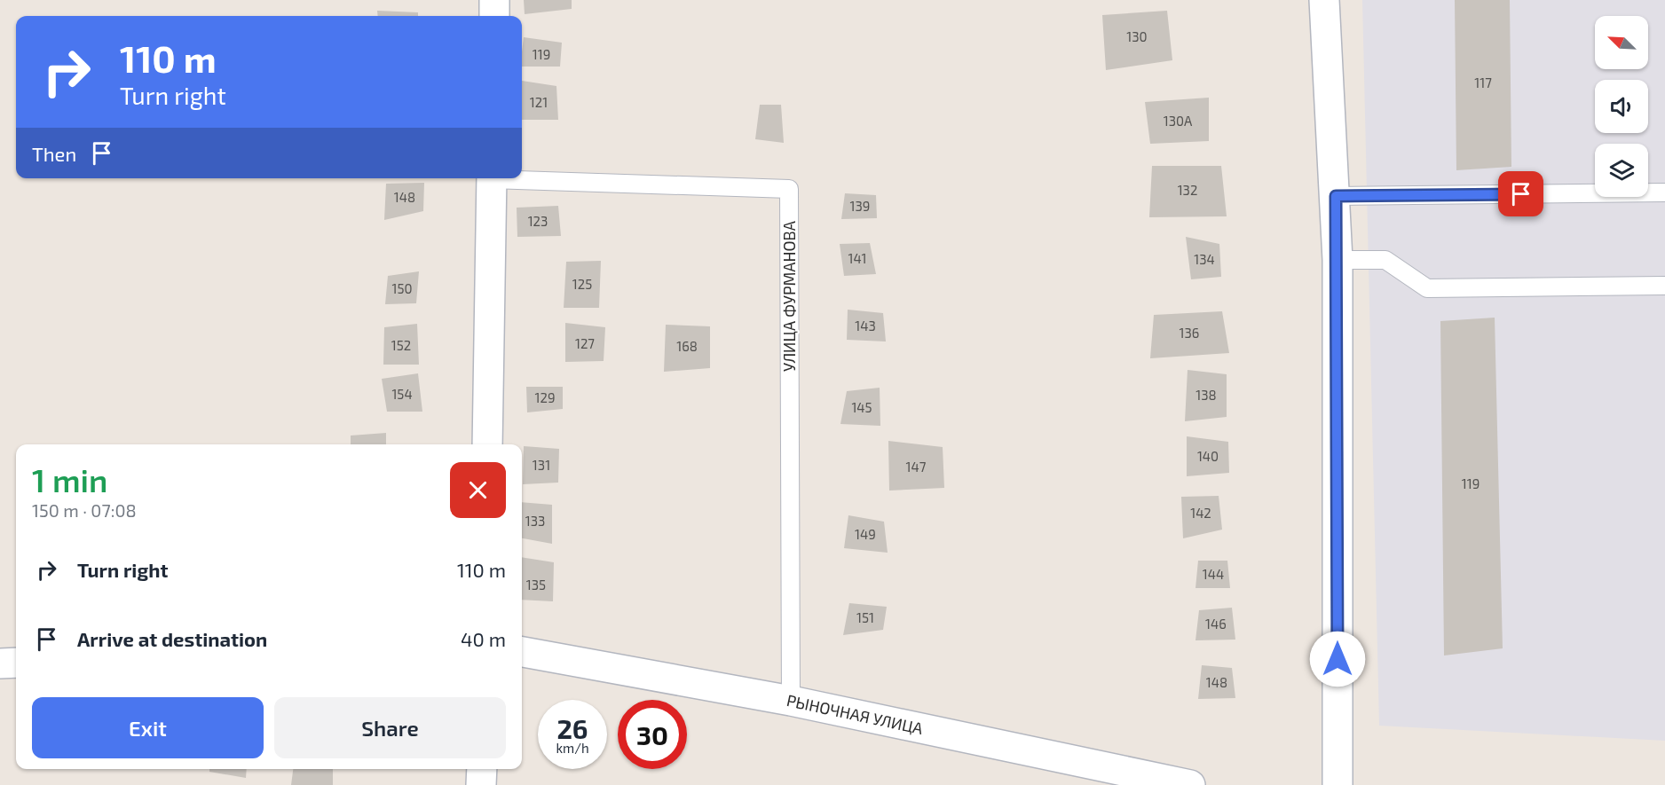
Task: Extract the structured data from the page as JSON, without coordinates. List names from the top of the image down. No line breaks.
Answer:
{"streets":{"street":["УЛИЦА ФУРМАНОВА","РЫНОЧНАЯ УЛИЦА"]},"crossings":[["УЛИЦА ФУРМАНОВА","РЫНОЧНАЯ УЛИЦА"]],"house_numbers":["130","119","117","121","130А","132","148","139","123","141","134","125","150","143","136","127","152","168","154","138","129","145","140","131","147","119","142","133","149","144","135","151","146","148"],"north":"top left","page":{"turn":["110 m","Turn right"],"then":"Then","heading":["1 min","150 m · 07:08"],"list":[{"name":"Turn right","value":"110 m"},{"name":"Arrive at destination","value":"40 m"}],"buttons":["Exit","Share"],"speed":"26 km/h","limit":"30"}}
